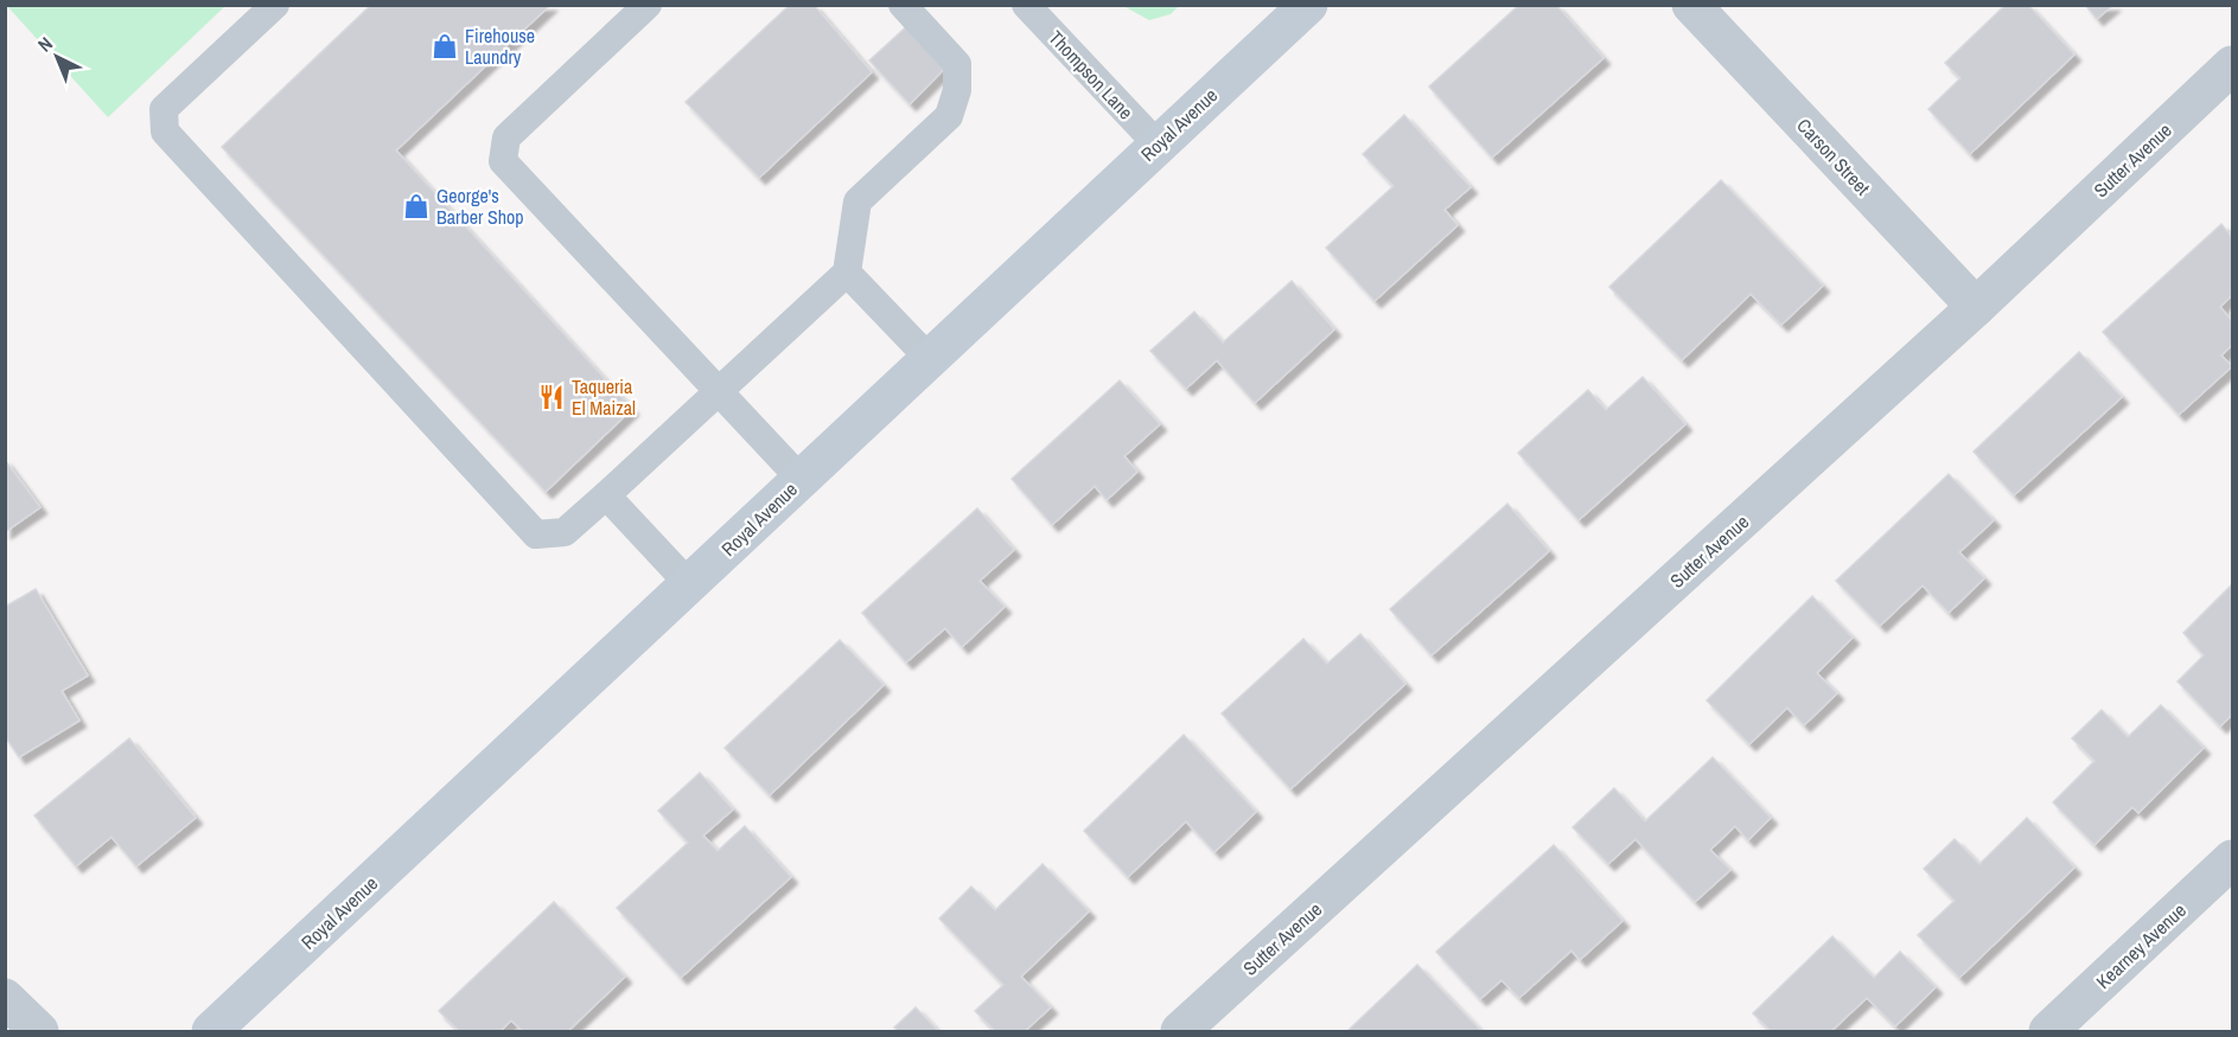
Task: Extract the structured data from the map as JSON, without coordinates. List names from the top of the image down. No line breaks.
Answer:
{"streets":{"main road":["Royal Avenue"],"street":["Carson Street","Sutter Avenue","Kearney Avenue"],"lane":["Thompson Lane"]},"crossings":[["Thompson Lane","Royal Avenue"],["Carson Street","Sutter Avenue"]],"places":{"shop":["Firehouse Laundry","George's Barber Shop"],"restaurant":["Taqueria El Maizal"]},"north":"top left"}
